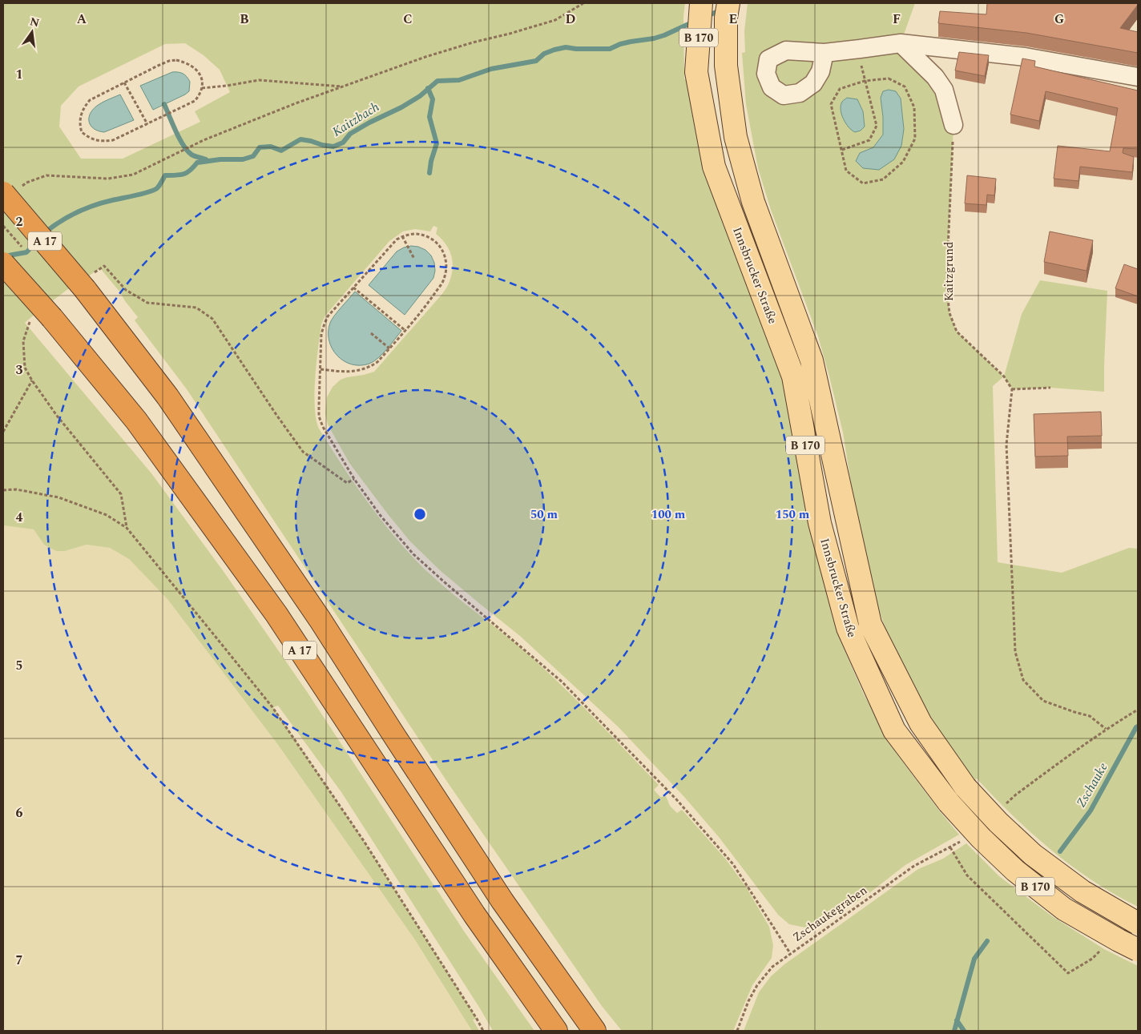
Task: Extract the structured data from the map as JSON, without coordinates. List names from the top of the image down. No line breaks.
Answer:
{"streets":{"highway":["A 17"],"main road":["B 170","Innsbrucker Straße"],"path":["Kaitzgrund","Zschaukegraben"]},"water":["Kaitzbach","Zschauke"],"north":"top","grid":{"columns":["A","B","C","D","E","F","G"],"rows":["1","2","3","4","5","6","7"]},"rings":["50 m","100 m","150 m"]}
